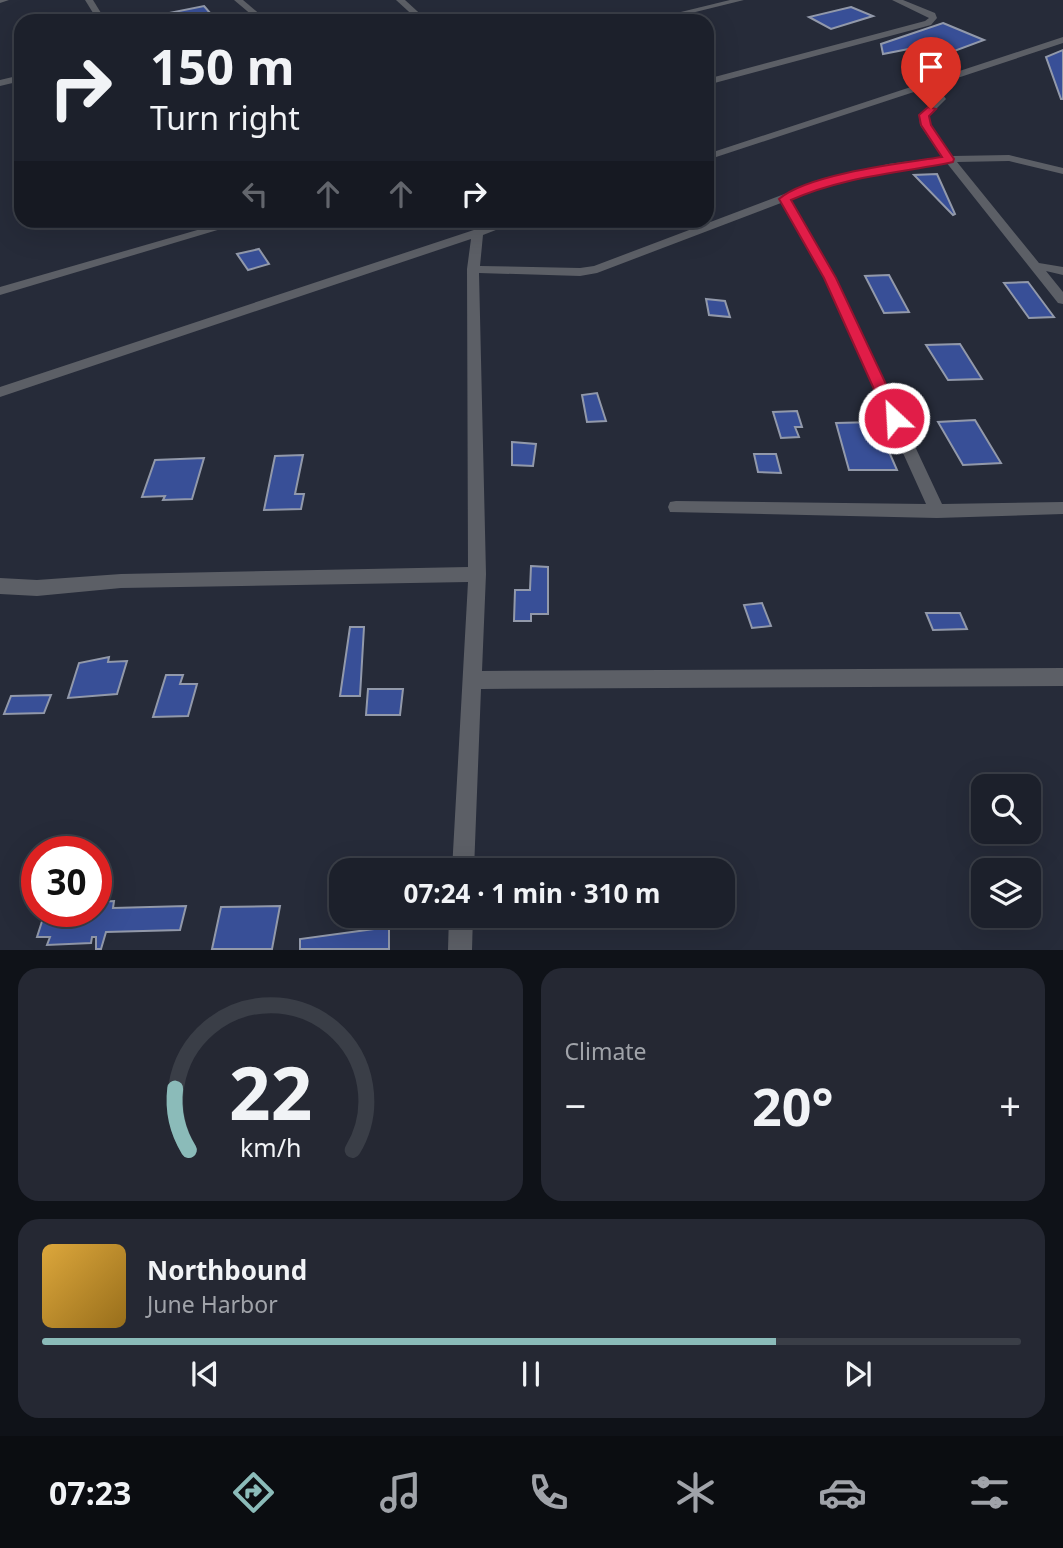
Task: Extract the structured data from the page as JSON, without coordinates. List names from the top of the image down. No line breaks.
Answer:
{"page":{"turn":["150 m","Turn right"],"limit":"30","trip":"07:24 · 1 min · 310 m","tile":"Climate","heat":["−","20°","+"],"song":["Northbound","June Harbor"],"tabs":"07:23","gauge":["22","km/h"]}}
